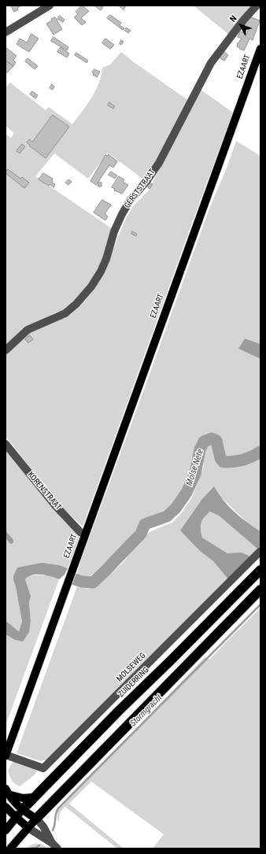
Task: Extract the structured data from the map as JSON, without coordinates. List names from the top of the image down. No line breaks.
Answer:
{"streets":{"highway":["ZUIDERRING"],"main road":["EZAART","MOLSEWEG"],"street":["GERSTSTRAAT","KORENSTRAAT"]},"crossings":[["EZAART","KORENSTRAAT"],["EZAART","MOLSEWEG"]],"water":["Molse Nete","Stormgracht"],"north":"top left"}
